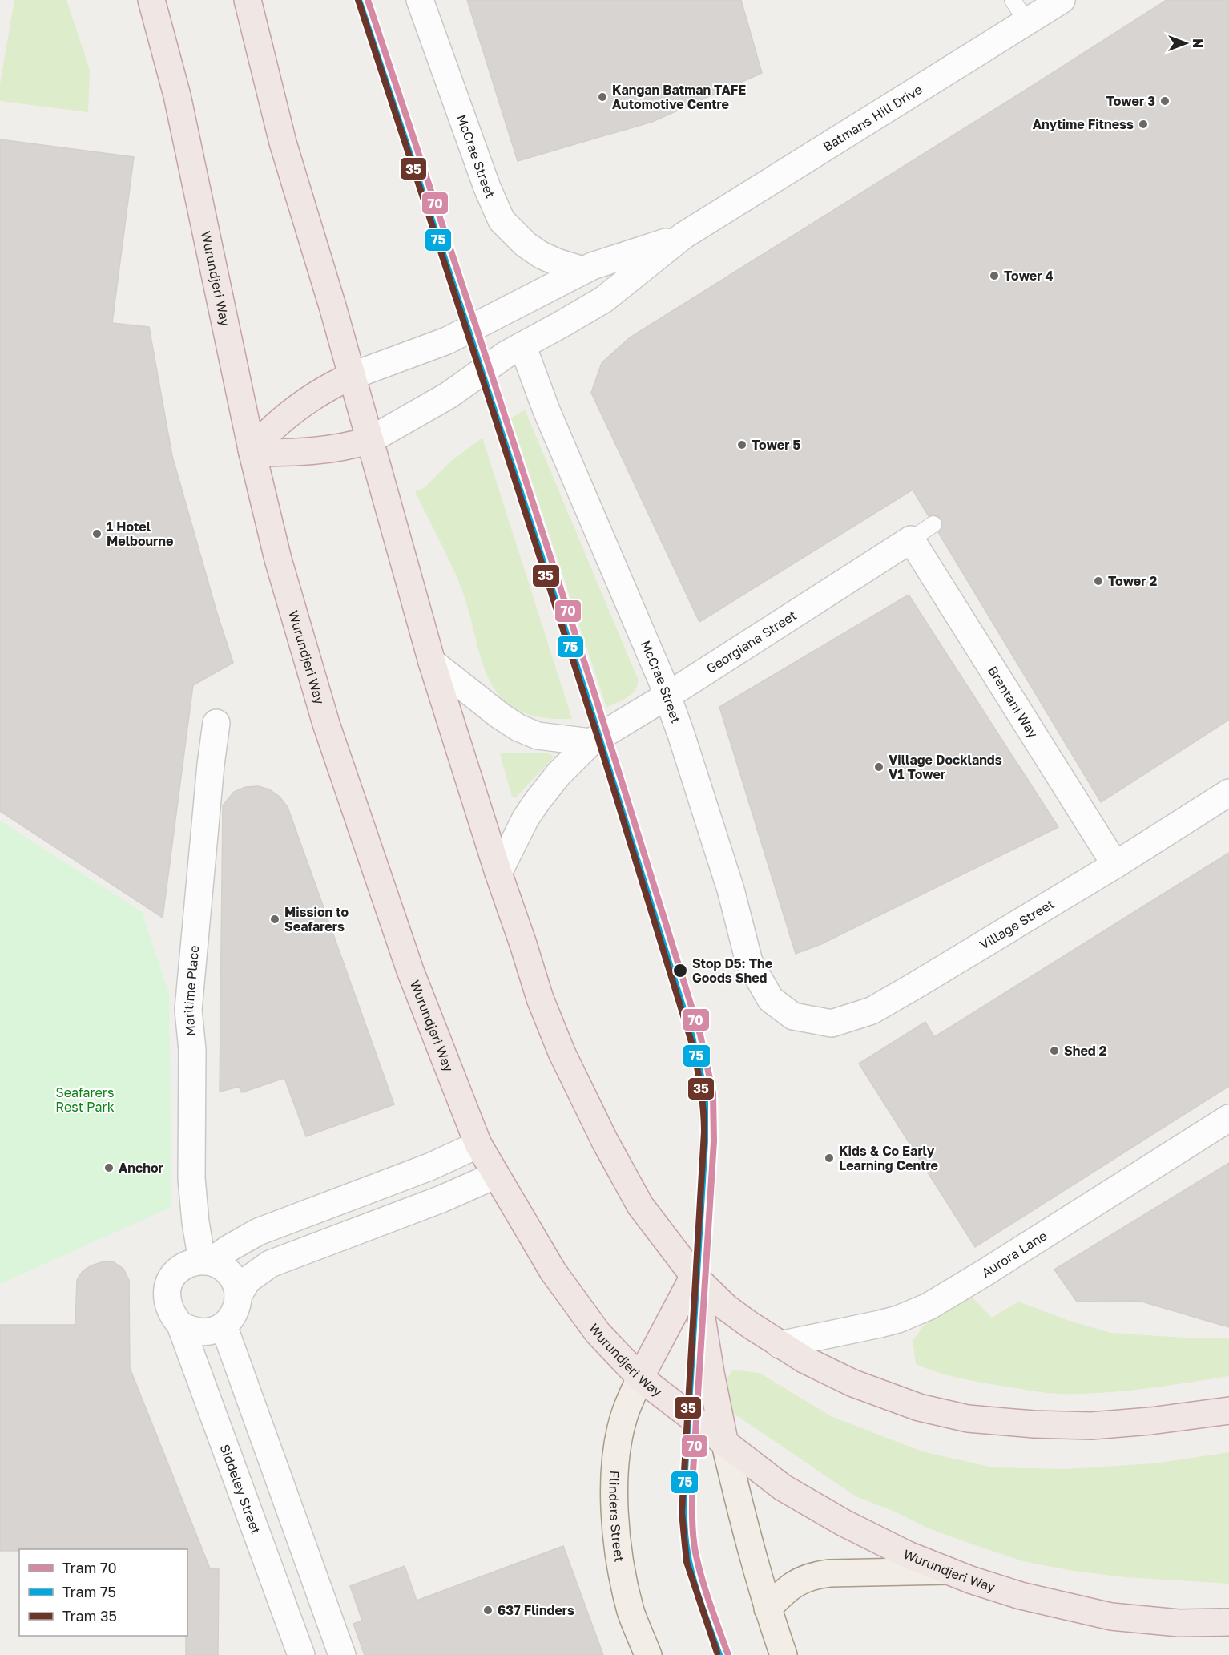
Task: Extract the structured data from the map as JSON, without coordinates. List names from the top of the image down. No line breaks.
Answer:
{"streets":{"highway":["Wurundjeri Way"],"main road":["Flinders Street"],"street":["Batmans Hill Drive","McCrae Street","Georgiana Street","Brentani Way","Village Street","Maritime Place","Aurora Lane","Siddeley Street"]},"crossings":[["Batmans Hill Drive","McCrae Street"],["McCrae Street","Georgiana Street"],["McCrae Street","Village Street"],["Wurundjeri Way","Flinders Street"],["Georgiana Street","Brentani Way"],["Brentani Way","Village Street"],["Maritime Place","Siddeley Street"]],"parks":["Seafarers Rest Park"],"places":["Kangan Batman TAFE Automotive Centre","Tower 3","Anytime Fitness","Tower 4","Tower 5","1 Hotel Melbourne","Tower 2","Village Docklands V1 Tower","Mission to Seafarers","Stop D5: The Goods Shed","Shed 2","Kids & Co Early Learning Centre","Anchor","637 Flinders"],"lines":["tram line 70","tram line 35","tram line 75"],"legend":["Tram 70","Tram 75","Tram 35"],"north":"right"}
